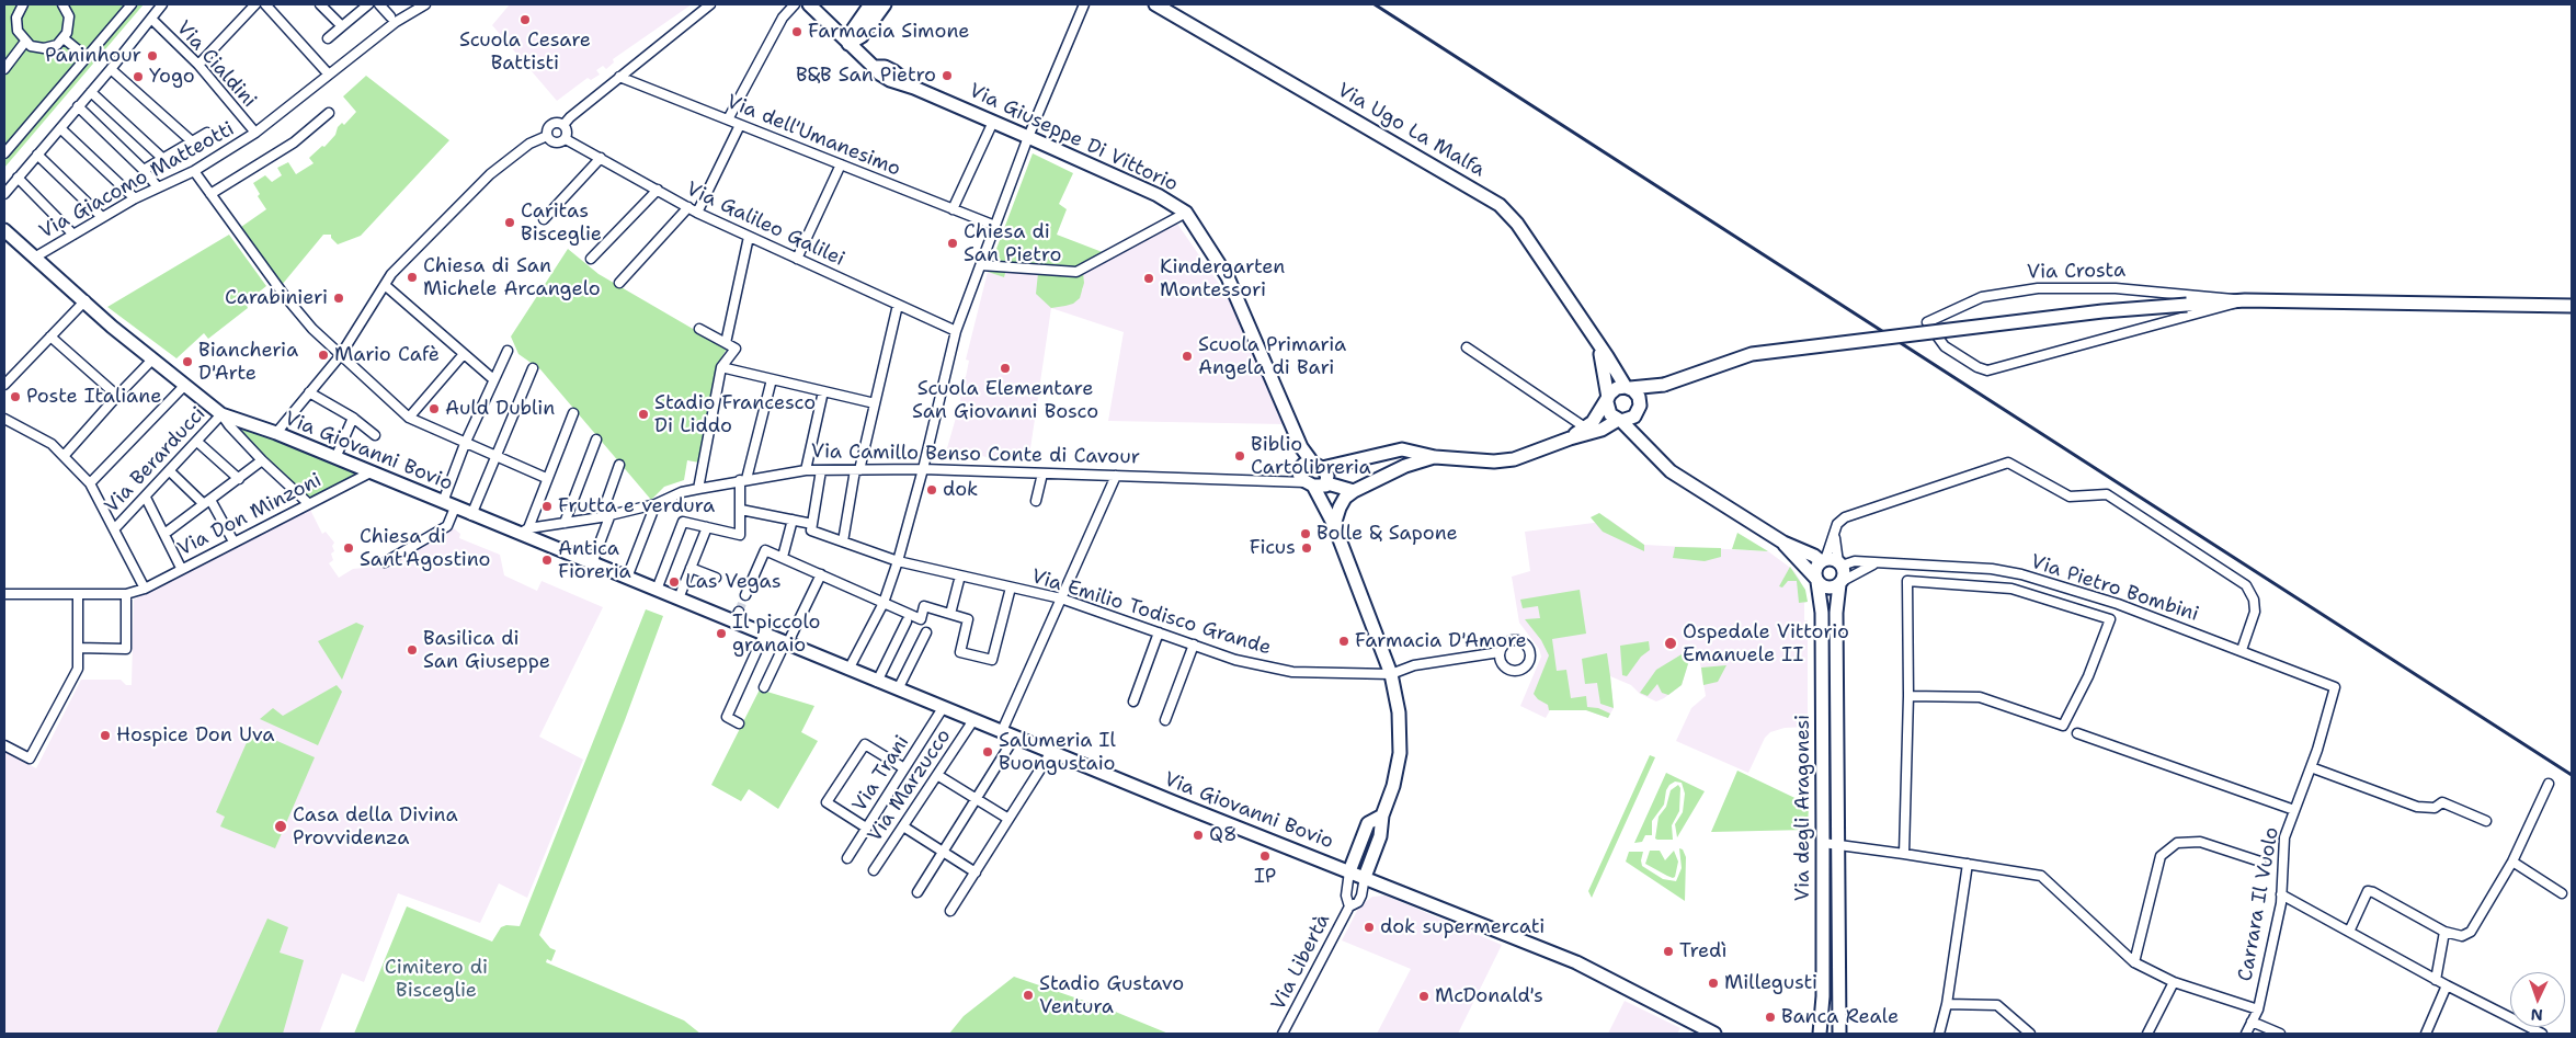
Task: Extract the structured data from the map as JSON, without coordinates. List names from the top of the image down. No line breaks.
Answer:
{"streets":{"street":["Via Cialdini","Via Ugo La Malfa","Via dell'Umanesimo","Via Giuseppe Di Vittorio","Via Giacomo Matteotti","Via Galileo Galilei","Via Crosta","Via Giovanni Bovio","Via Camillo Benso Conte di Cavour","Via Berarducci","Via Don Minzoni","Via Pietro Bombini","Via Emilio Todisco Grande","Via Trani","Via Marzucco","Via degli Aragonesi","Carrara Il Vuolo","Via Libertà"]},"crossings":[["Via Cialdini","Via Giacomo Matteotti"],["Via Giuseppe Di Vittorio","Via Giovanni Bovio"],["Via Giuseppe Di Vittorio","Via Camillo Benso Conte di Cavour"],["Via Giuseppe Di Vittorio","Via Emilio Todisco Grande"],["Via Giuseppe Di Vittorio","Via Libertà"],["Via Giacomo Matteotti","Via Giovanni Bovio"],["Via Giovanni Bovio","Via Camillo Benso Conte di Cavour"],["Via Giovanni Bovio","Via Berarducci"],["Via Giovanni Bovio","Via Don Minzoni"],["Via Giovanni Bovio","Via Trani"],["Via Giovanni Bovio","Via Marzucco"],["Via Giovanni Bovio","Via Libertà"],["Via Pietro Bombini","Via degli Aragonesi"],["Via Pietro Bombini","Carrara Il Vuolo"]],"parks":["Cimitero di Bisceglie"],"places":["Scuola Cesare Battisti","Farmacia Simone","Paninhour","B&B San Pietro","Yogo","Caritas Bisceglie","Chiesa di San Pietro","Chiesa di San Michele Arcangelo","Kindergarten Montessori","Carabinieri","Mario Cafè","Scuola Primaria Angela di Bari","Biancheria D'Arte","Scuola Elementare San Giovanni Bosco","Poste Italiane","Auld Dublin","Stadio Francesco Di Liddo","Biblio Cartolibreria","dok","Frutta e verdura","Bolle & Sapone","Chiesa di Sant'Agostino","Ficus","Antica Fioreria","Las Vegas","Il piccolo granaio","Farmacia D'Amore","Ospedale Vittorio Emanuele II","Basilica di San Giuseppe","Hospice Don Uva","Salumeria Il Buongustaio","Casa della Divina Provvidenza","Q8","IP","dok supermercati","Tredì","Millegusti","Stadio Gustavo Ventura","McDonald's","Banca Reale"],"north":"bottom"}
